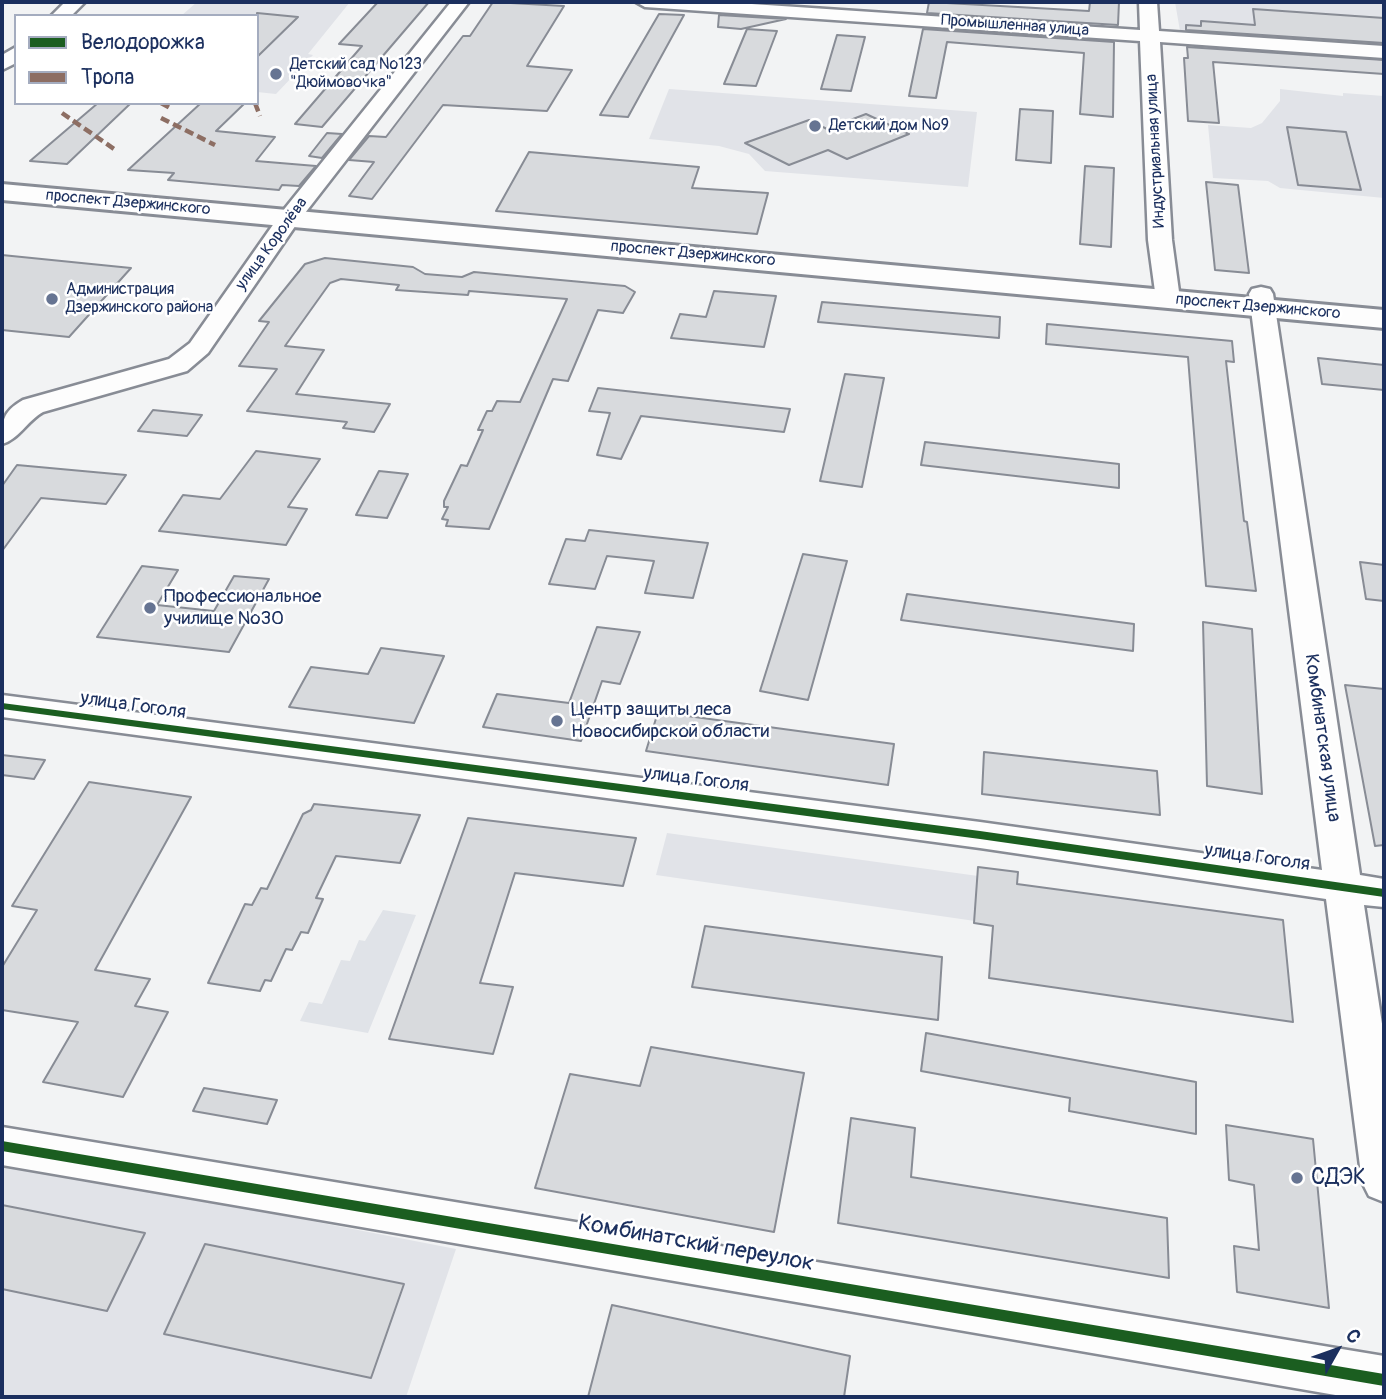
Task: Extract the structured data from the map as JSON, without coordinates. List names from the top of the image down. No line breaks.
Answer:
{"streets":{"main road":["проспект Дзержинского"],"street":["Промышленная улица","Индустриальная улица","улица Королёва","улица Гоголя","Комбинатская улица","Комбинатский переулок"]},"crossings":[["Промышленная улица","Индустриальная улица"],["Индустриальная улица","проспект Дзержинского"],["проспект Дзержинского","улица Королёва"],["проспект Дзержинского","Комбинатская улица"],["улица Гоголя","Комбинатская улица"]],"places":["Детский сад №123 \"Дюймовочка\"","Детский дом №9","Администрация Дзержинского района","Профессиональное училище №30","Центр защиты леса Новосибирской области","СДЭК"],"legend":["Велодорожка","Тропа"],"north":"top right"}
